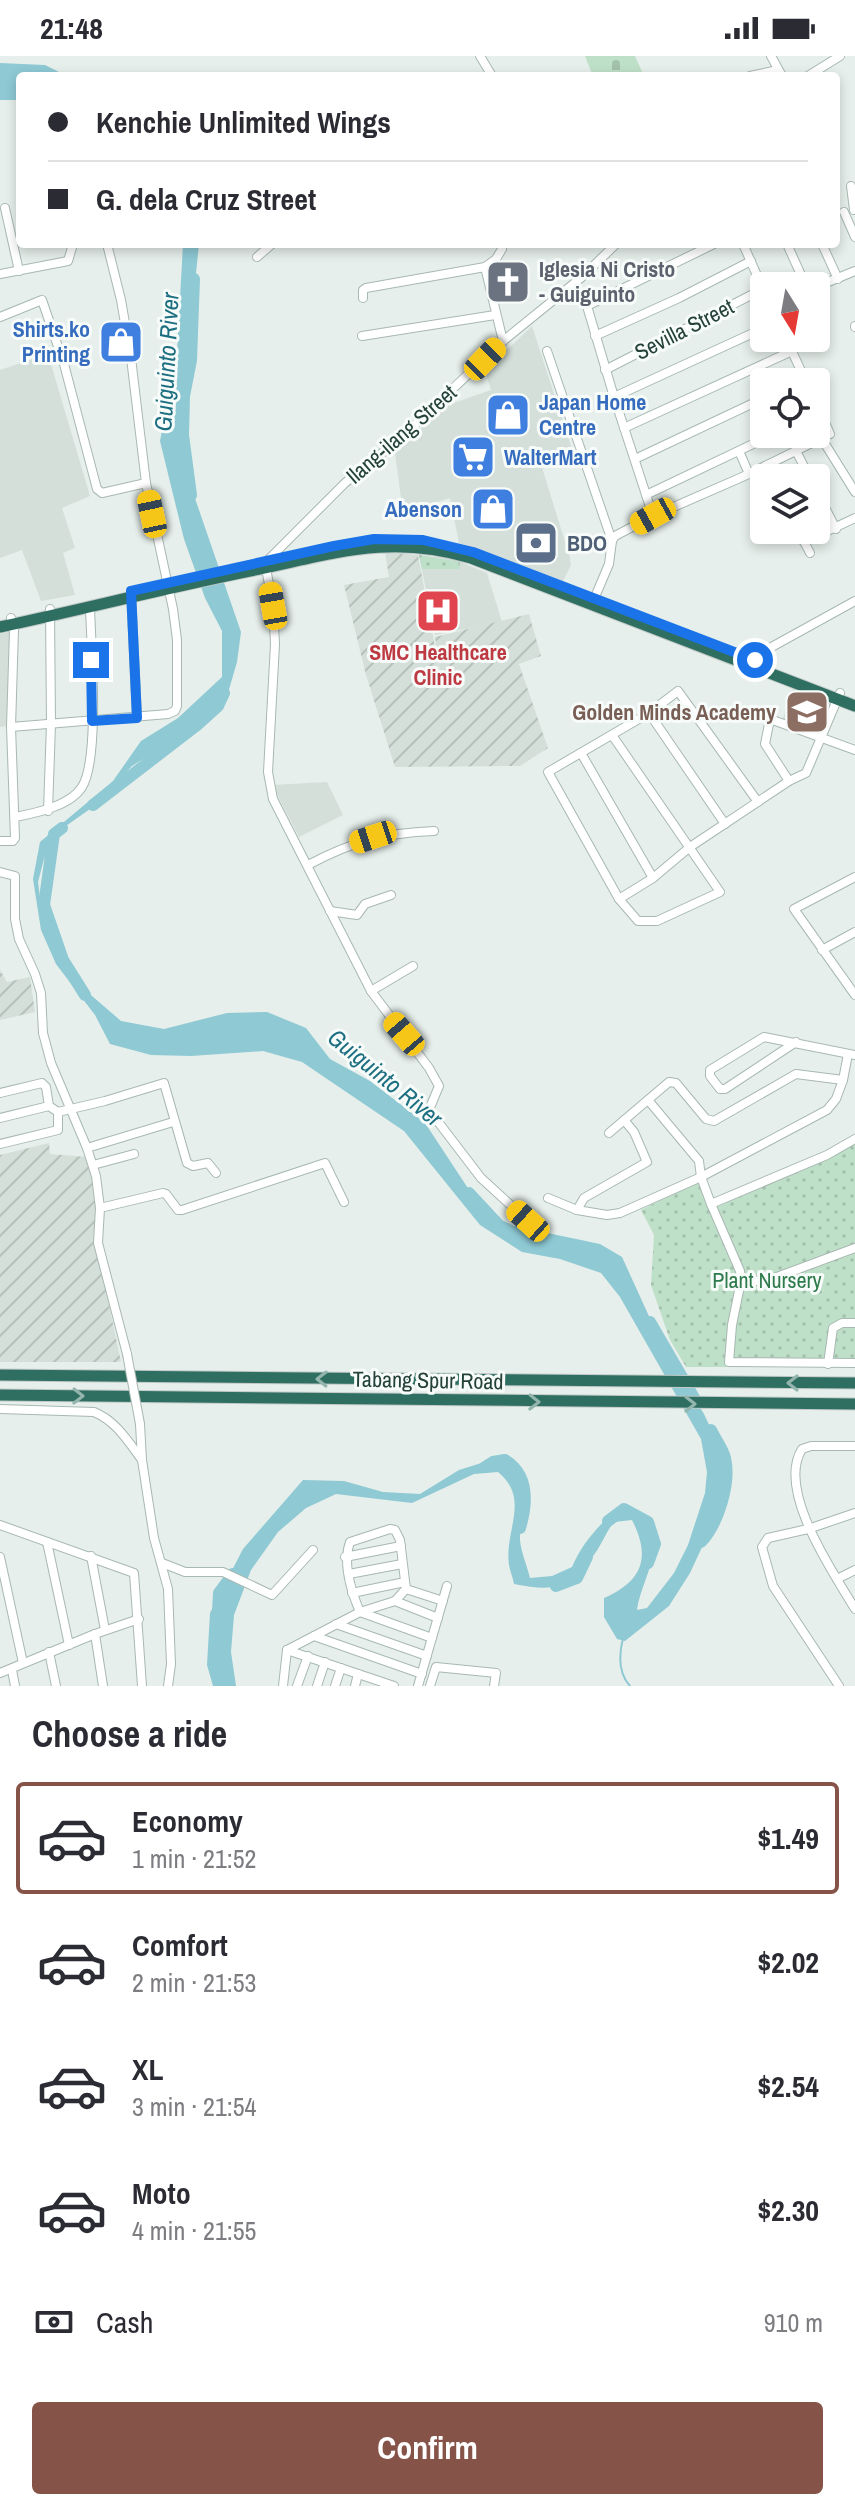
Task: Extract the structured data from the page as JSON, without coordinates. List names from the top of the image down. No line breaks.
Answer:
{"streets":{"highway":["Tabang Spur Road"],"street":["Sevilla Street","Ilang-ilang Street"]},"water":["Guiguinto River"],"parks":["Plant Nursery"],"places":{"church":["Iglesia Ni Cristo - Guiguinto"],"shop":["Shirts.ko Printing","Japan Home Centre","Abenson"],"supermarket":["WalterMart"],"bank":["BDO"],"hospital":["SMC Healthcare Clinic"],"school or university":["Golden Minds Academy"]},"north":"bottom","page":{"status":"21:48","banner":["Kenchie Unlimited Wings","G. dela Cruz Street"],"heading":"Choose a ride","list":[{"name":"Economy","note":"1 min · 21:52","value":"$1.49"},{"name":"Comfort","note":"2 min · 21:53","value":"$2.02"},{"name":"XL","note":"3 min · 21:54","value":"$2.54"},{"name":"Moto","note":"4 min · 21:55","value":"$2.30"}],"pay":["Cash","910 m"],"buttons":"Confirm"}}
